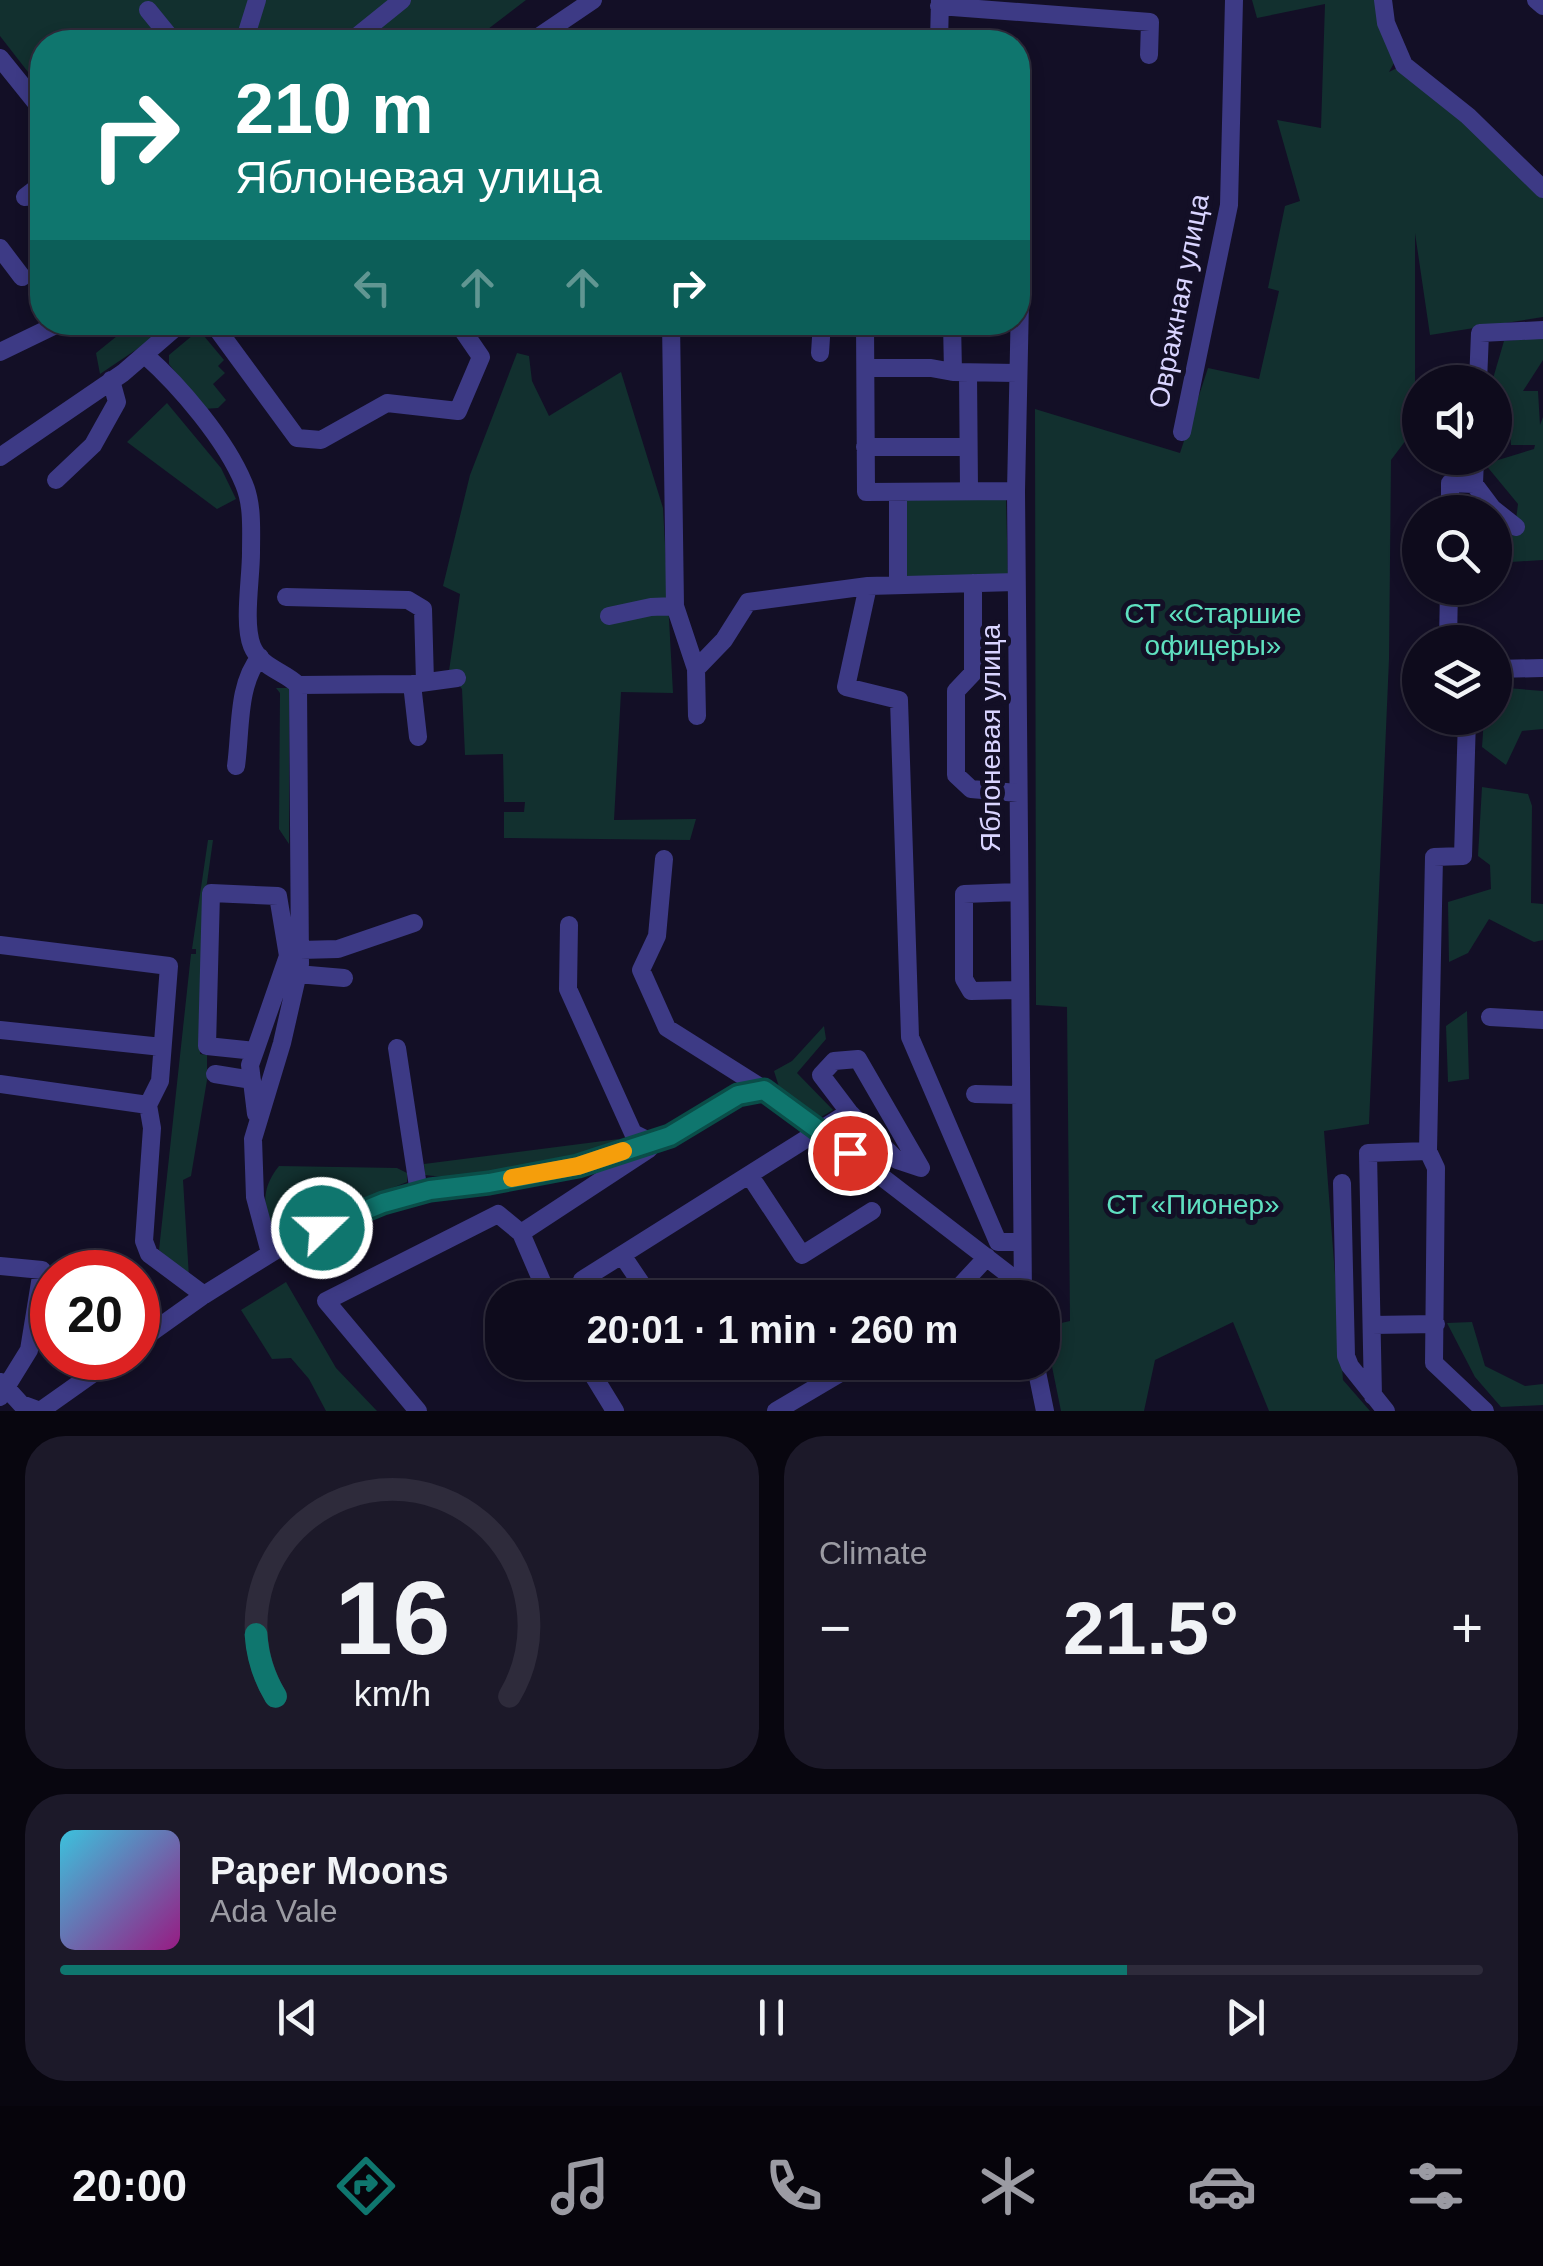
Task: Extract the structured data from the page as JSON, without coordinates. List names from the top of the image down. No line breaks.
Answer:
{"streets":{"street":["Овражная улица","Яблоневая улица"]},"parks":["СТ «Старшие офицеры»","СТ «Пионер»"],"page":{"turn":["210 m","Яблоневая улица"],"limit":"20","trip":"20:01 · 1 min · 260 m","tile":"Climate","heat":["−","21.5°","+"],"song":["Paper Moons","Ada Vale"],"tabs":"20:00","gauge":["16","km/h"]}}
